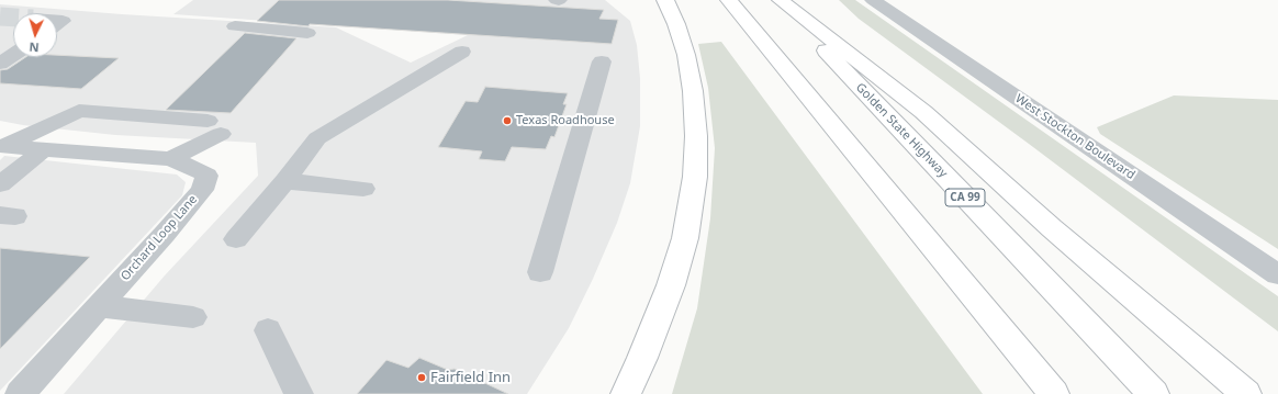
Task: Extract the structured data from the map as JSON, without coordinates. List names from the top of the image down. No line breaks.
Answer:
{"streets":{"highway":["Golden State Highway","CA 99"],"street":["West Stockton Boulevard","Orchard Loop Lane"]},"places":["Texas Roadhouse","Fairfield Inn"],"north":"bottom"}
